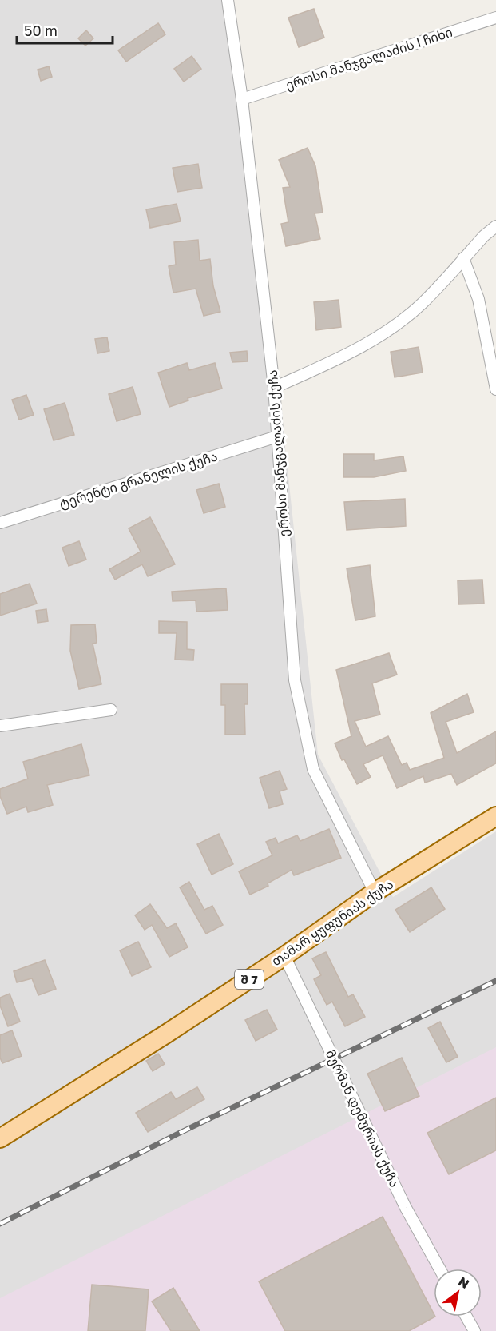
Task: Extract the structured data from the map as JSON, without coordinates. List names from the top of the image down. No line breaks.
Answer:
{"streets":{"main road":["თამარ ყუფუნიას ქუჩა","შ 7"],"street":["ეროსი მანჯგალაძის I ჩიხი","ეროსი მანჯგალაძის ქუჩა","ტერენტი გრანელის ქუჩა","მურმან დემურიას ქუჩა"]},"crossings":[["ეროსი მანჯგალაძის I ჩიხი","ეროსი მანჯგალაძის ქუჩა"],["ეროსი მანჯგალაძის ქუჩა","ტერენტი გრანელის ქუჩა"],["ეროსი მანჯგალაძის ქუჩა","თამარ ყუფუნიას ქუჩა"],["თამარ ყუფუნიას ქუჩა","მურმან დემურიას ქუჩა"]],"scale_bar":"50 m","north":"top right"}
